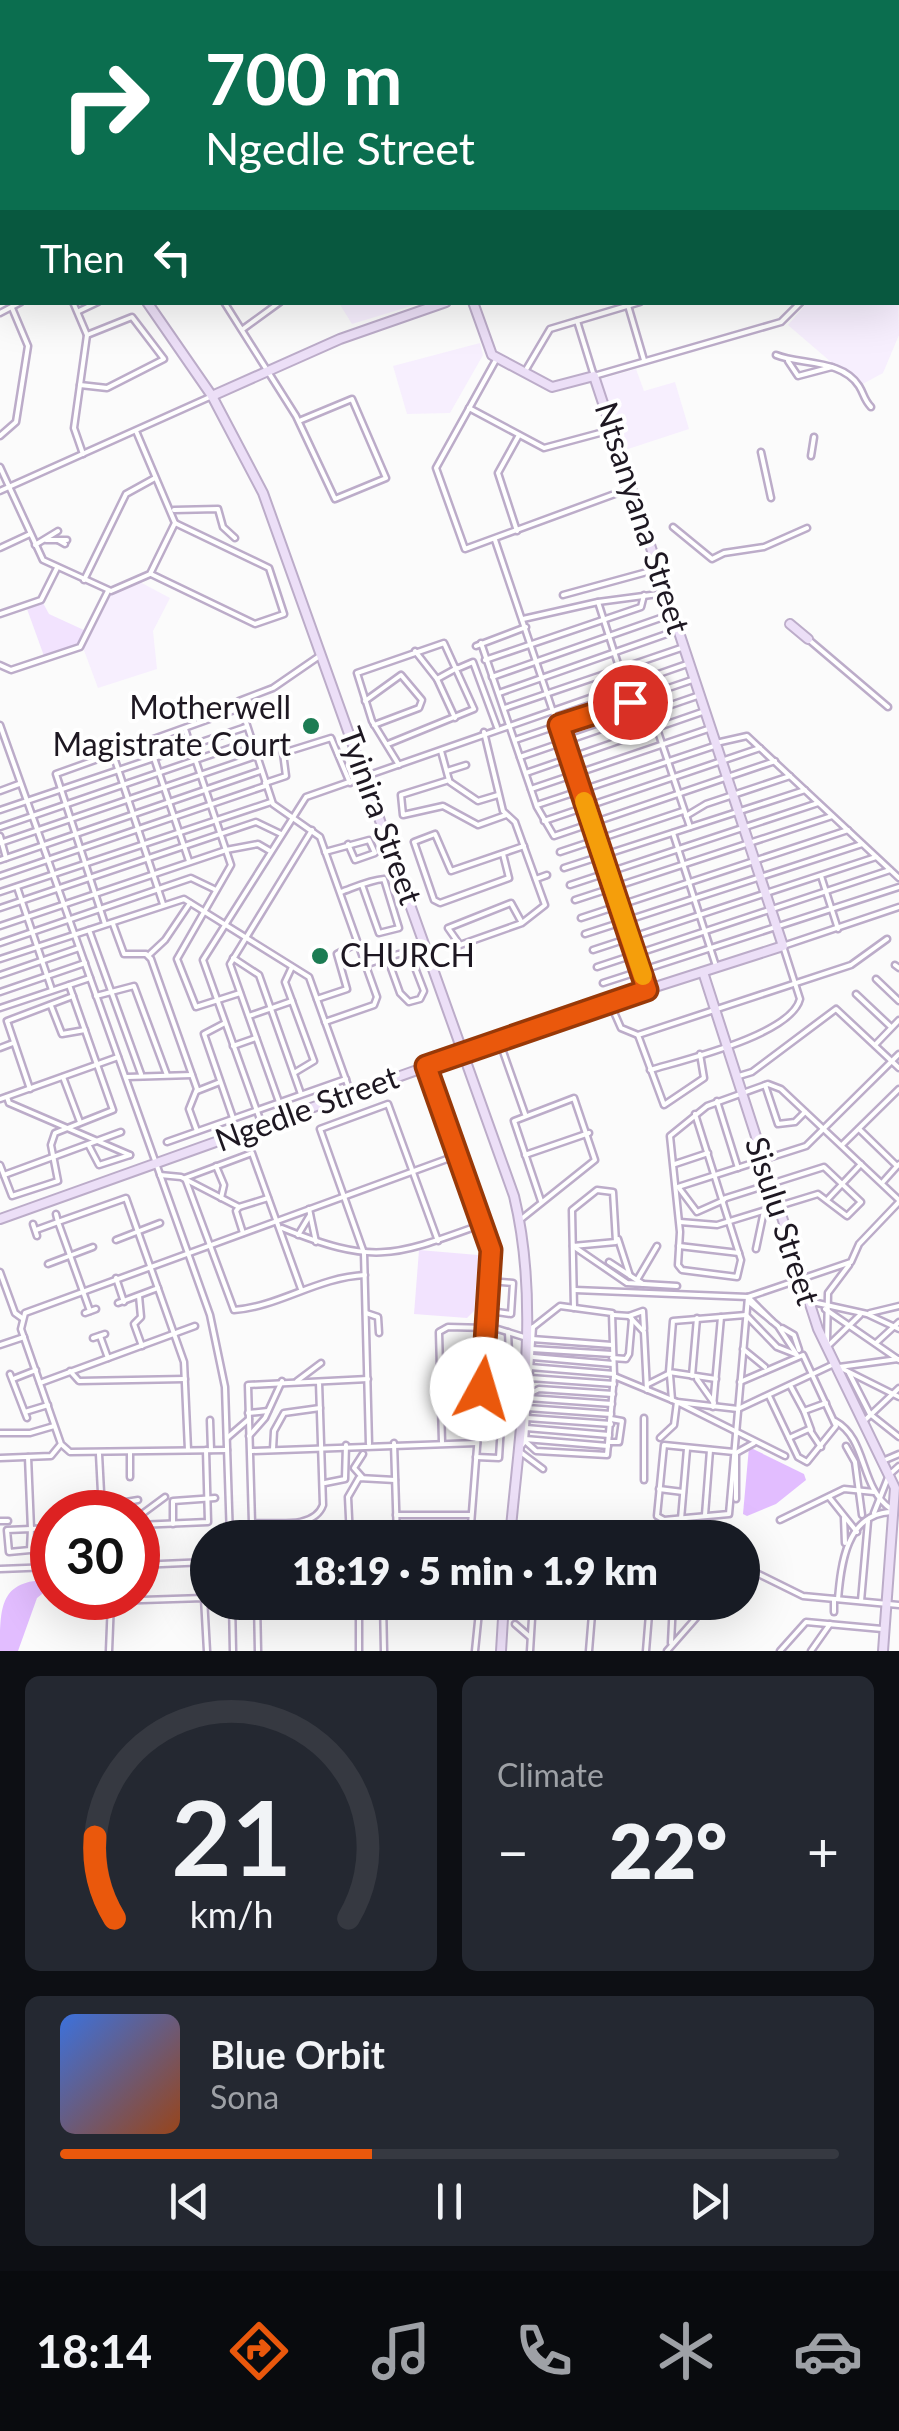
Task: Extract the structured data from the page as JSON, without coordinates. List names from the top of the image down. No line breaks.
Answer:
{"streets":{"street":["Ntsanyana Street","Tyinira Street","Ngedle Street","Sisulu Street"]},"crossings":[["Ntsanyana Street","Ngedle Street"],["Tyinira Street","Ngedle Street"],["Ngedle Street","Sisulu Street"]],"places":["Motherwell Magistrate Court","CHURCH"],"page":{"turn":["700 m","Ngedle Street"],"then":"Then","limit":"30","trip":"18:19 · 5 min · 1.9 km","tile":"Climate","heat":["−","22°","+"],"song":["Blue Orbit","Sona"],"tabs":"18:14","gauge":["21","km/h"]}}
